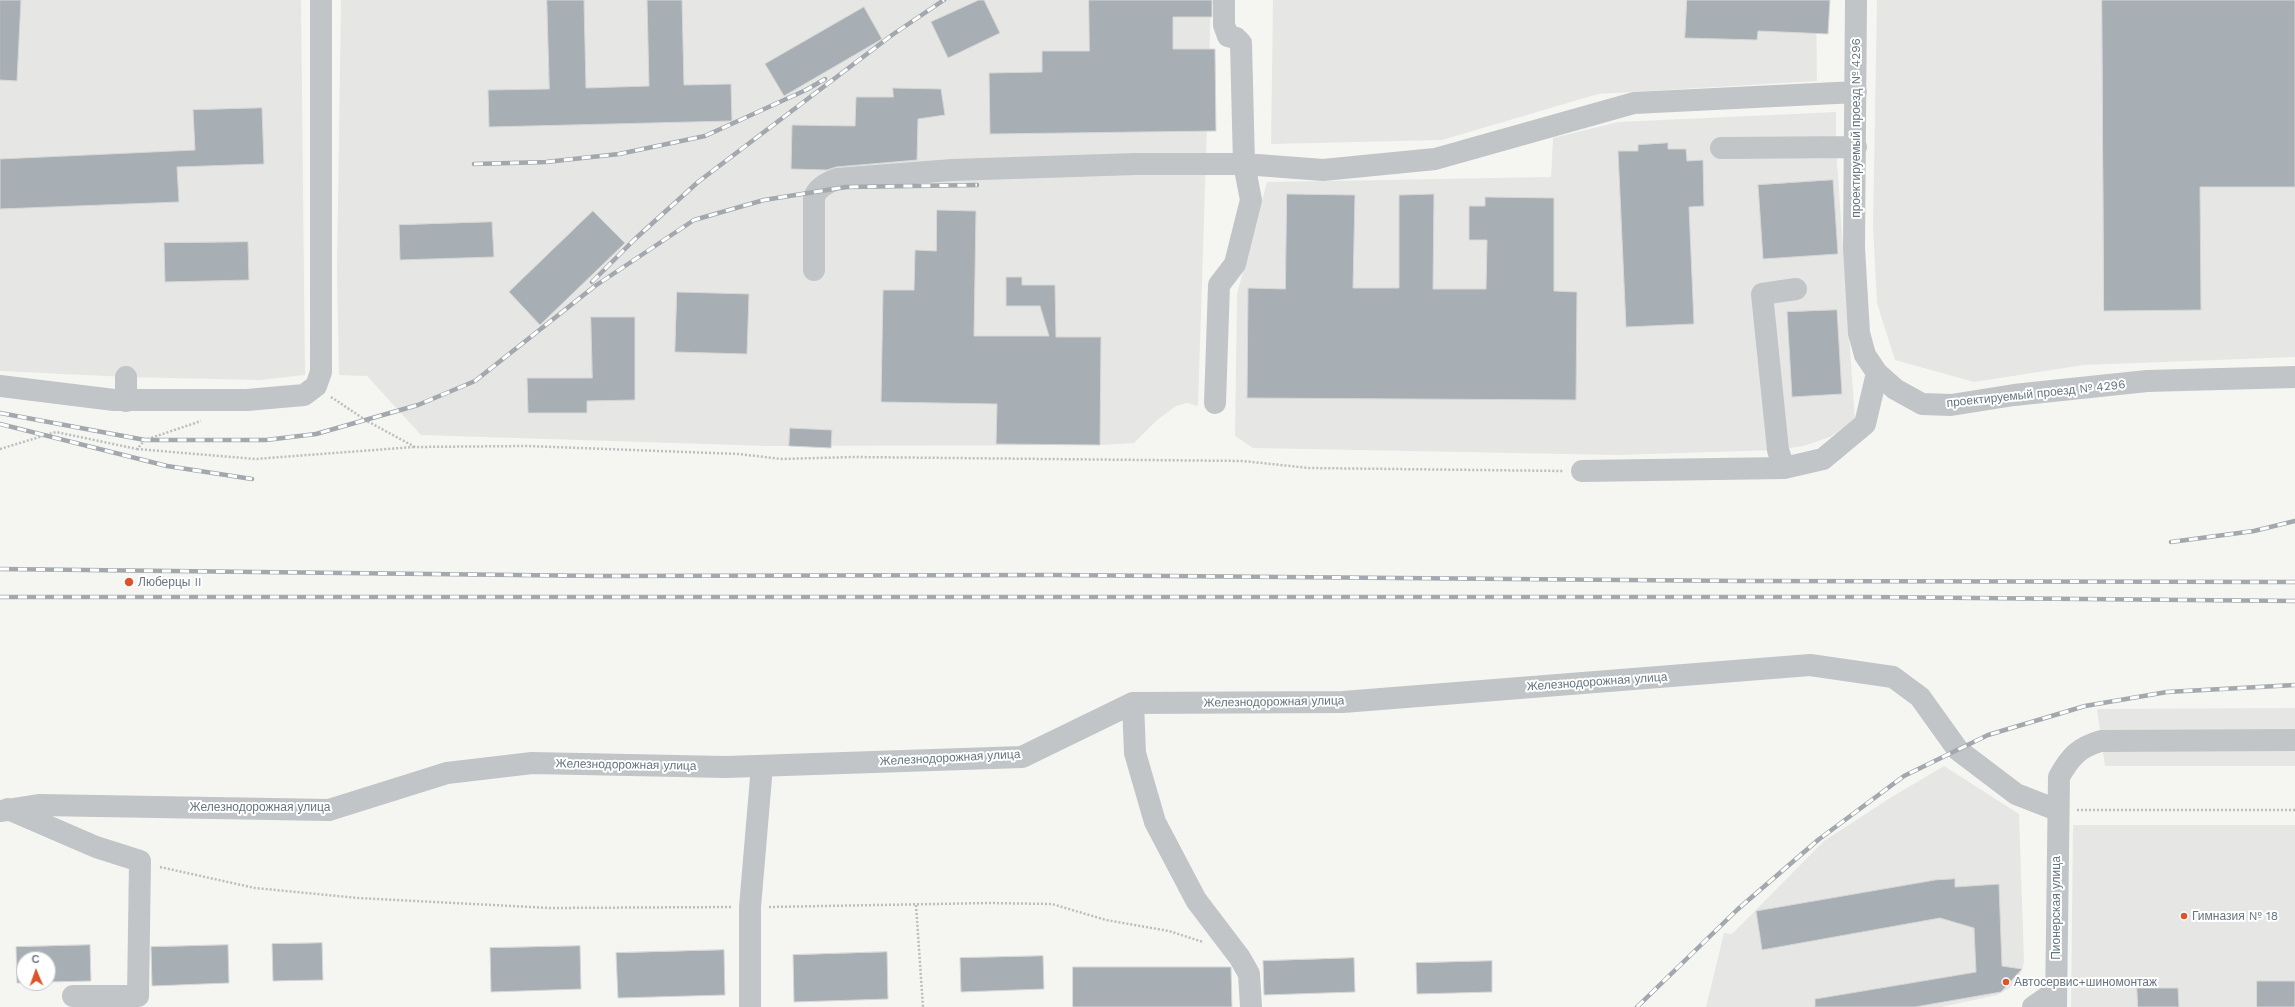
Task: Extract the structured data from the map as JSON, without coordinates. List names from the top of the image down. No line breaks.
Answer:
{"streets":{"street":["проектируемый проезд № 4296","Железнодорожная улица","Пионерская улица"]},"crossings":[["Железнодорожная улица","Пионерская улица"]],"places":["Люберцы II","Гимназия № 18","Автосервис+шиномонтаж"],"north":"top"}
